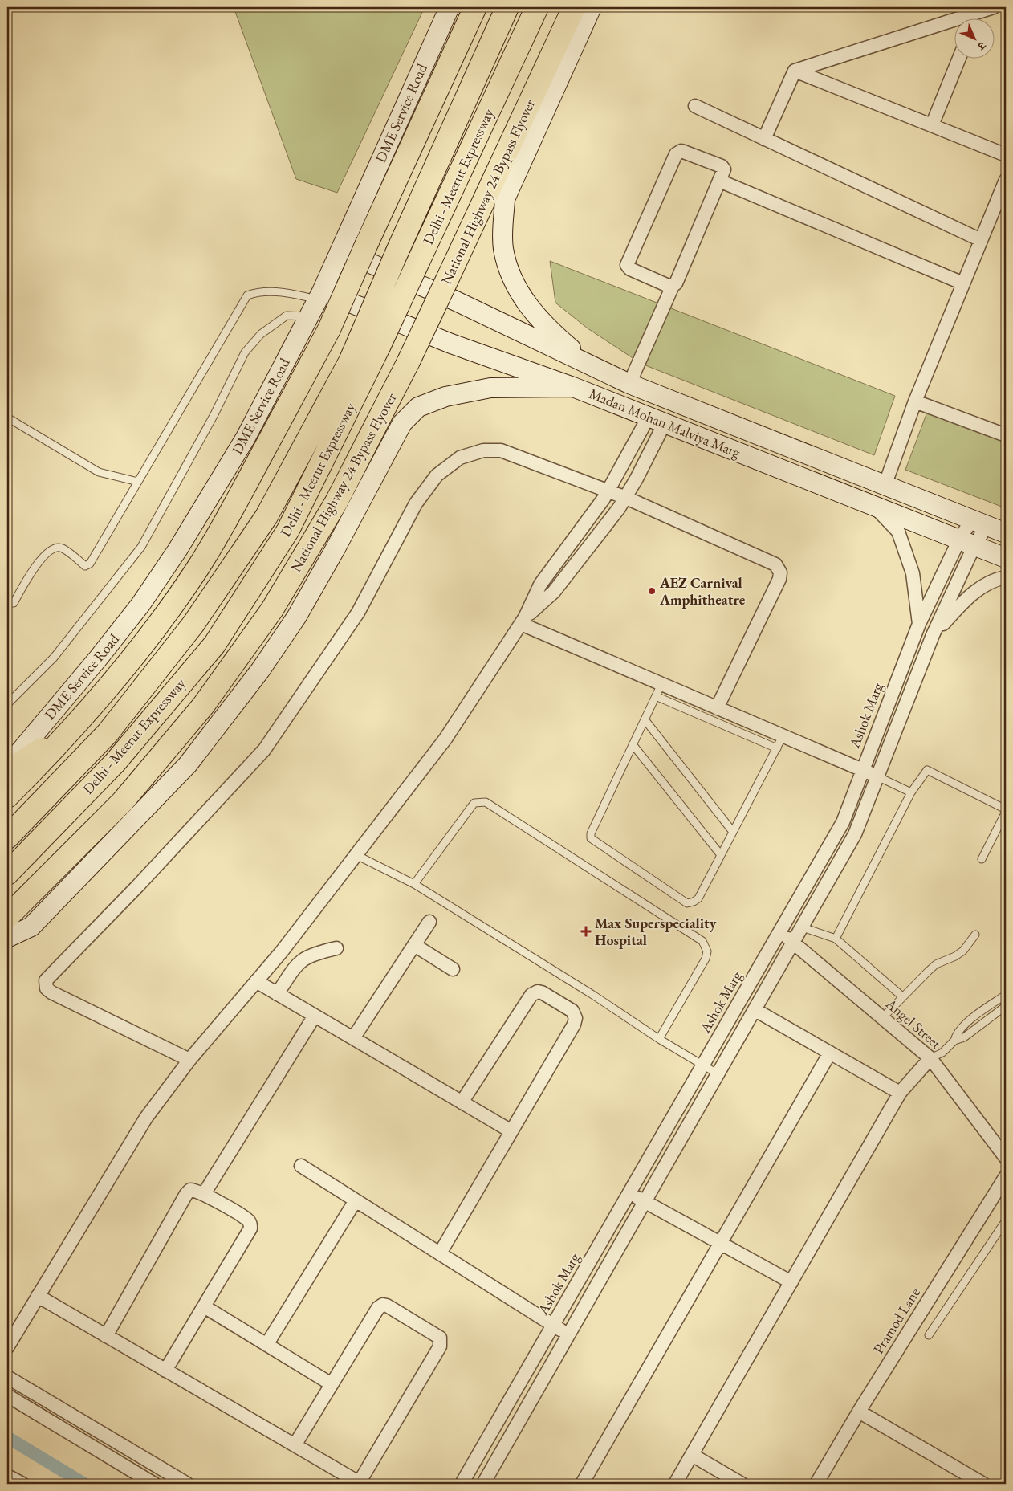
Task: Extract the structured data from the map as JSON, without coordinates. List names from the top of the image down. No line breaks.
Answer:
{"streets":{"highway":["Delhi - Meerut Expressway","National Highway 24 Bypass Flyover"],"main road":["DME Service Road","Madan Mohan Malviya Marg"],"street":["Ashok Marg","Angel Street","Pramod Lane"]},"crossings":[["DME Service Road","Madan Mohan Malviya Marg"],["Madan Mohan Malviya Marg","Ashok Marg"],["Ashok Marg","Angel Street"]],"places":{"other":["AEZ Carnival Amphitheatre"],"health":["Max Superspeciality Hospital"]},"north":"bottom right"}
